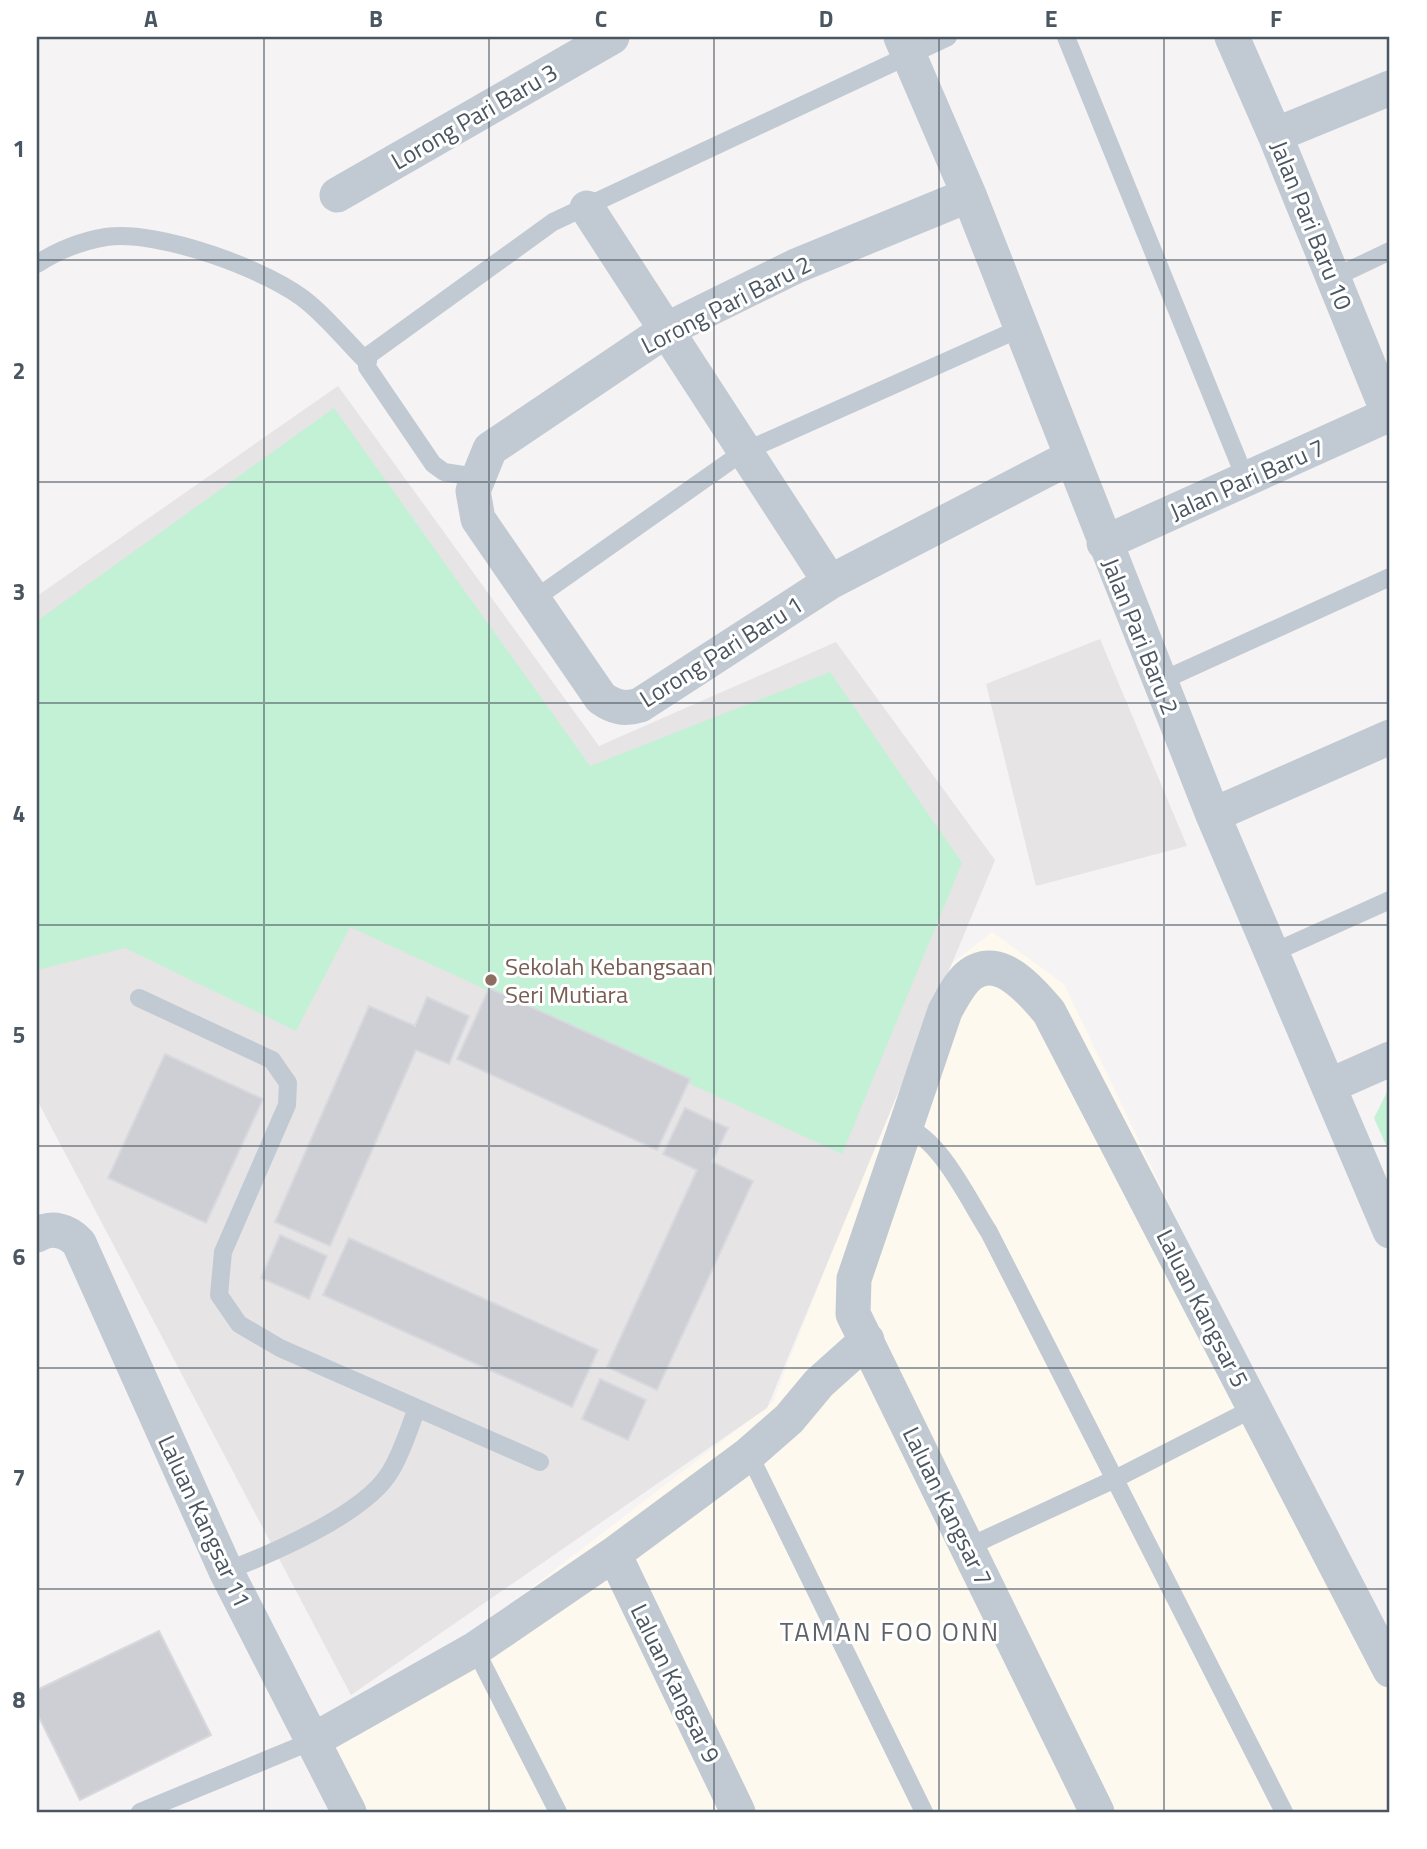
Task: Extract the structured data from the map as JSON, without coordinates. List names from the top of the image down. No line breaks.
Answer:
{"streets":{"street":["Lorong Pari Baru 3","Jalan Pari Baru 10","Lorong Pari Baru 2","Jalan Pari Baru 7","Jalan Pari Baru 2","Lorong Pari Baru 1","Laluan Kangsar 5","Laluan Kangsar 7","Laluan Kangsar 11","Laluan Kangsar 9"]},"crossings":[["Jalan Pari Baru 10","Jalan Pari Baru 7"],["Lorong Pari Baru 2","Jalan Pari Baru 2"],["Lorong Pari Baru 2","Lorong Pari Baru 1"],["Jalan Pari Baru 7","Jalan Pari Baru 2"],["Jalan Pari Baru 2","Lorong Pari Baru 1"]],"districts":["TAMAN FOO ONN"],"places":["Sekolah Kebangsaan Seri Mutiara"],"grid":{"columns":["A","B","C","D","E","F"],"rows":["1","2","3","4","5","6","7","8"]}}
